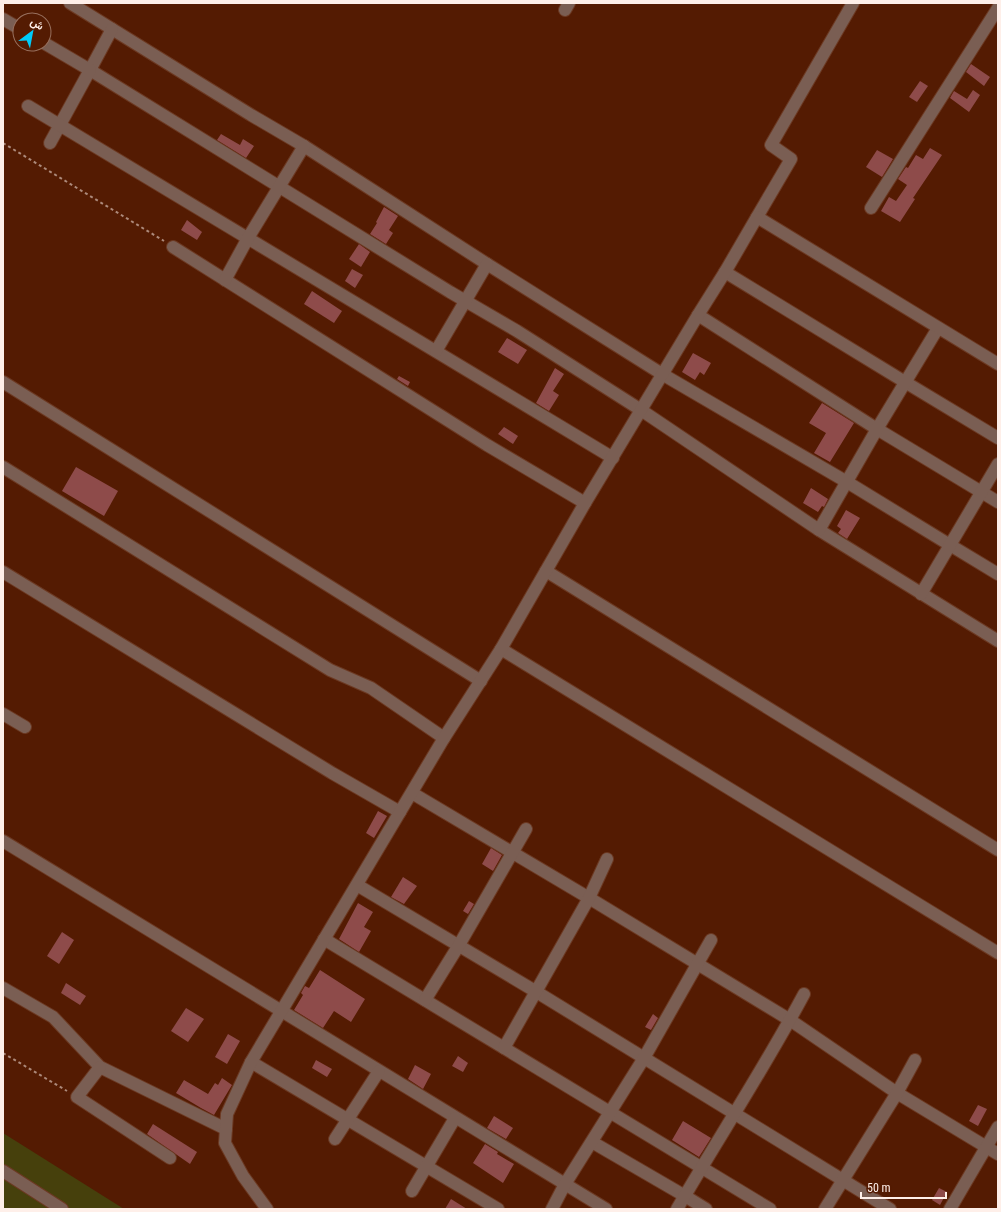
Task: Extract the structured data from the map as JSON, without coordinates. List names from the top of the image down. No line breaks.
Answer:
{"scale_bar":"50 m","north":"top right"}
